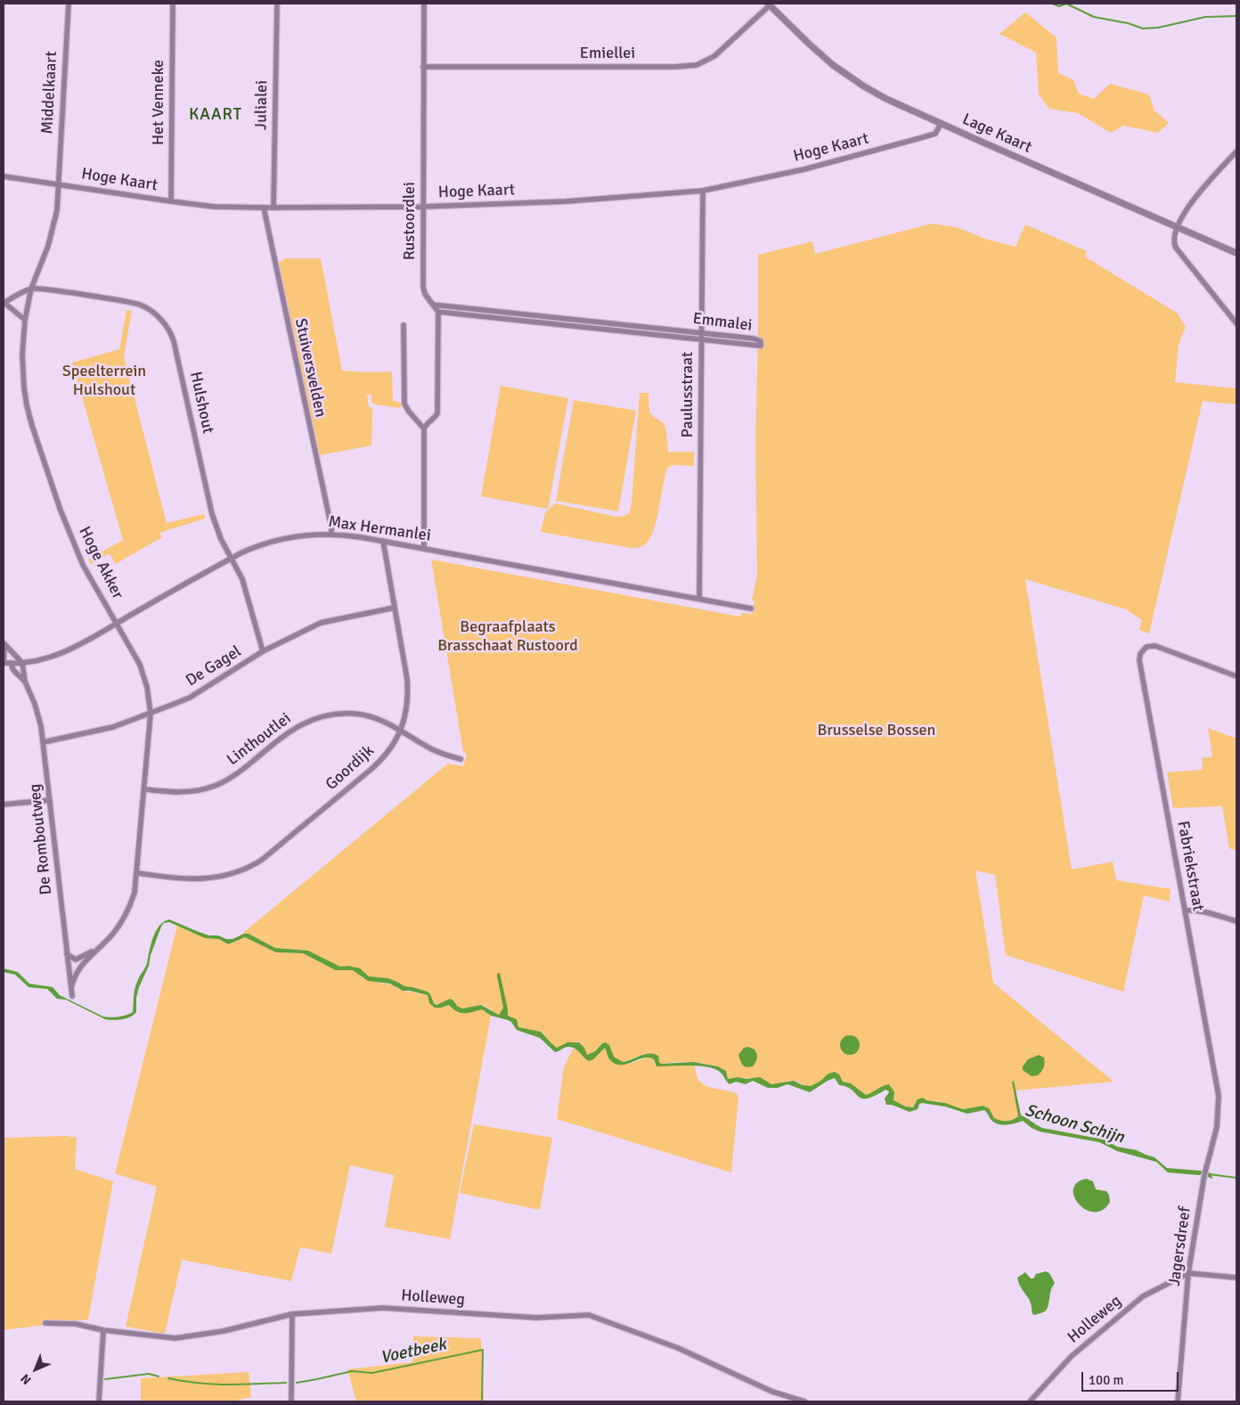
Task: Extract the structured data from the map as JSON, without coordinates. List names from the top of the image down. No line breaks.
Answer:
{"streets":{"street":["Emiellei","Middelkaart","Het Venneke","Julialei","Lage Kaart","Hoge Kaart","Rustoordlei","Emmalei","Stuiversvelden","Paulusstraat","Hulshout","Max Hermanlei","Hoge Akker","De Gagel","Linthoutlei","Goordijk","De Romboutweg","Fabriekstraat","Jagersdreef","Holleweg"]},"crossings":[["Emiellei","Lage Kaart"],["Emiellei","Rustoordlei"],["Middelkaart","Hoge Kaart"],["Middelkaart","Hoge Akker"],["Het Venneke","Hoge Kaart"],["Julialei","Hoge Kaart"],["Lage Kaart","Hoge Kaart"],["Hoge Kaart","Rustoordlei"],["Hoge Kaart","Stuiversvelden"],["Hoge Kaart","Paulusstraat"],["Hoge Kaart","Hoge Akker"],["Rustoordlei","Emmalei"],["Emmalei","Paulusstraat"],["Stuiversvelden","Max Hermanlei"],["Paulusstraat","Max Hermanlei"],["Hulshout","Max Hermanlei"],["Hulshout","Hoge Akker"],["Hulshout","De Gagel"],["Max Hermanlei","Hoge Akker"],["Max Hermanlei","Goordijk"],["Max Hermanlei","De Romboutweg"],["Hoge Akker","De Gagel"],["Hoge Akker","Linthoutlei"],["Hoge Akker","Goordijk"],["Hoge Akker","De Romboutweg"],["De Gagel","Goordijk"],["De Gagel","De Romboutweg"],["Linthoutlei","Goordijk"],["Fabriekstraat","Jagersdreef"],["Jagersdreef","Holleweg"]],"districts":["KAART"],"water":["Schoon Schijn","Voetbeek"],"parks":["Speelterrein Hulshout","Begraafplaats Brasschaat Rustoord","Brusselse Bossen"],"scale_bar":"100 m","north":"bottom left"}
